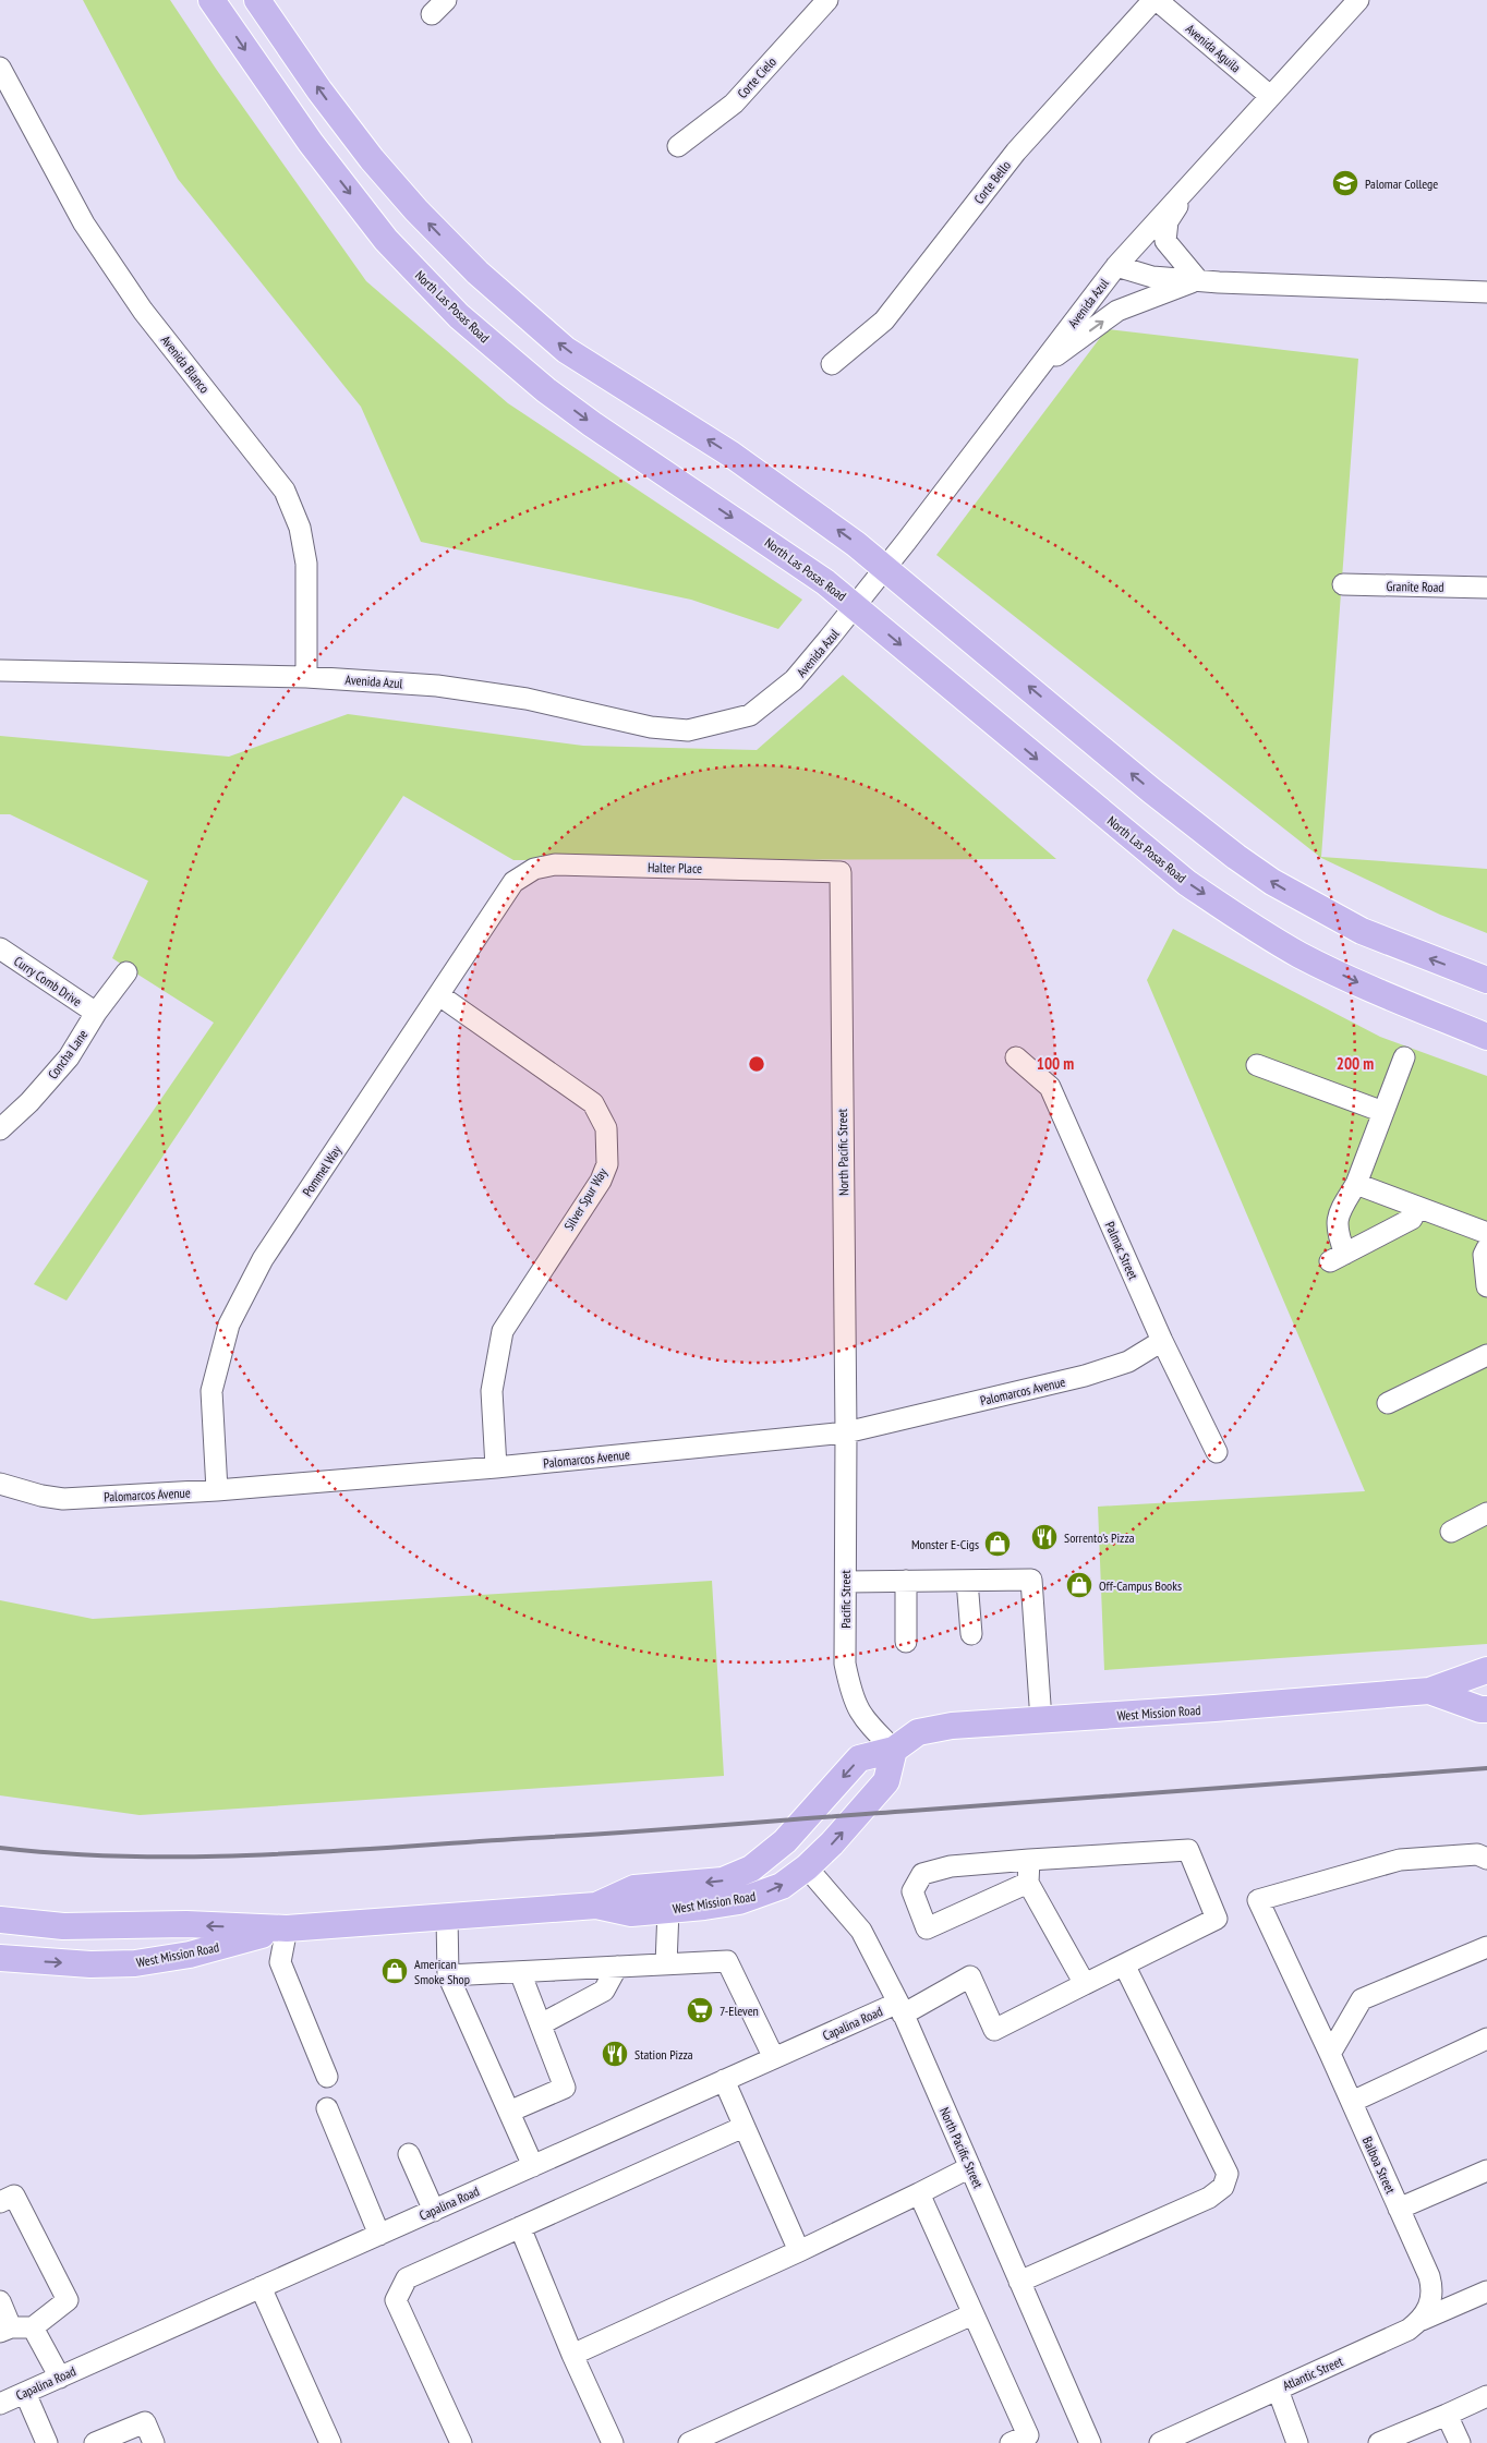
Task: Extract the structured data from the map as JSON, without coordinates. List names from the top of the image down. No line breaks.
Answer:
{"streets":{"main road":["North Las Posas Road","West Mission Road"],"street":["Avenida Aguila","Corte Cielo","Corte Bello","Avenida Azul","Avenida Blanco","Granite Road","Halter Place","Curry Comb Drive","Concha Lane","North Pacific Street","Pommel Way","Silver Spur Way","Palmac Street","Palomarcos Avenue","Pacific Street","Capalina Road","Balboa Street","Atlantic Street"]},"crossings":[["Avenida Aguila","Corte Bello"],["Avenida Aguila","Avenida Azul"],["Avenida Azul","North Las Posas Road"],["Avenida Azul","Avenida Blanco"],["Halter Place","North Pacific Street"],["Halter Place","Pommel Way"],["Curry Comb Drive","Concha Lane"],["North Pacific Street","Palomarcos Avenue"],["North Pacific Street","Pacific Street"],["North Pacific Street","West Mission Road"],["North Pacific Street","Capalina Road"],["Pommel Way","Silver Spur Way"],["Pommel Way","Palomarcos Avenue"],["Silver Spur Way","Palomarcos Avenue"],["Palmac Street","Palomarcos Avenue"],["Palomarcos Avenue","Pacific Street"],["Pacific Street","West Mission Road"],["Balboa Street","Atlantic Street"]],"places":{"school or university":["Palomar College"],"restaurant":["Sorrento's Pizza","Station Pizza"],"shop":["Monster E-Cigs","Off-Campus Books","American Smoke Shop"],"supermarket":["7-Eleven"]},"rings":["100 m","200 m"]}
